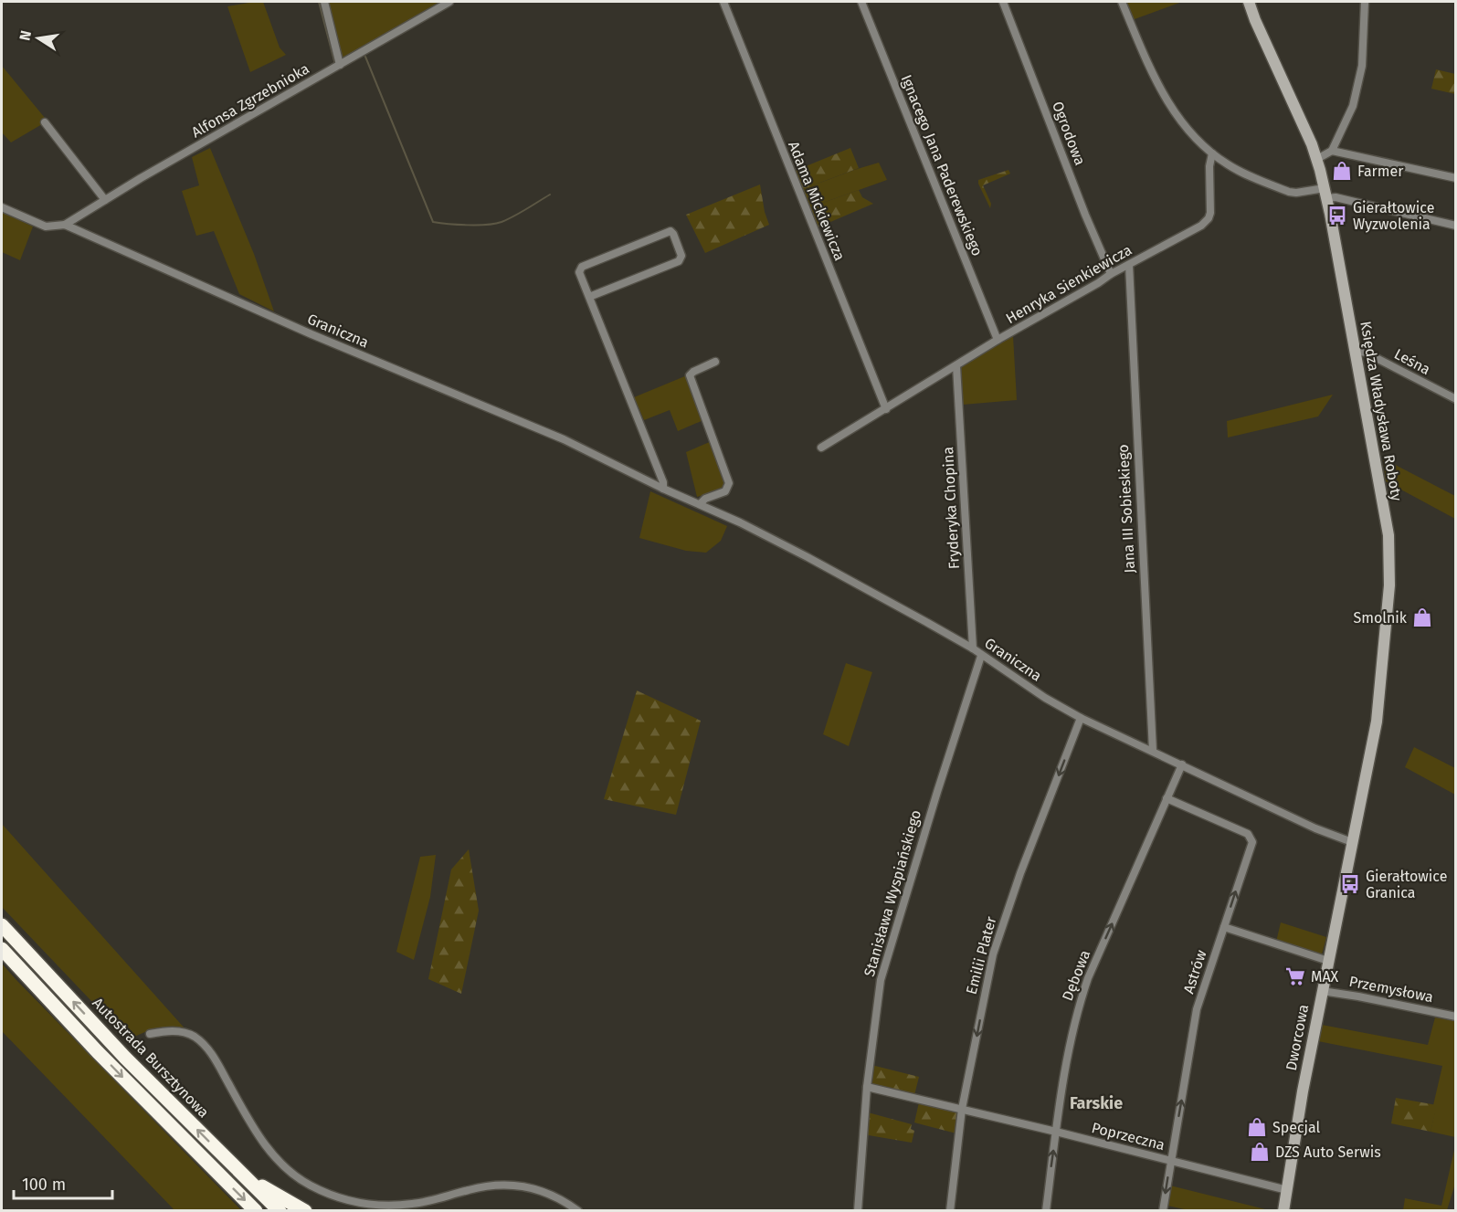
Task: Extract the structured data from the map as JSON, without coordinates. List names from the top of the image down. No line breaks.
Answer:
{"streets":{"highway":["Autostrada Bursztynowa"],"main road":["Księdza Władysława Roboty","Dworcowa"],"street":["Alfonsa Zgrzebnioka","Ogrodowa","Ignacego Jana Paderewskiego","Adama Mickiewicza","Henryka Sienkiewicza","Graniczna","Leśna","Fryderyka Chopina","Jana III Sobieskiego","Stanisława Wyspiańskiego","Emilii Plater","Astrów","Dębowa","Przemysłowa","Poprzeczna"]},"crossings":[["Alfonsa Zgrzebnioka","Graniczna"],["Ogrodowa","Henryka Sienkiewicza"],["Ignacego Jana Paderewskiego","Henryka Sienkiewicza"],["Adama Mickiewicza","Henryka Sienkiewicza"],["Henryka Sienkiewicza","Fryderyka Chopina"],["Henryka Sienkiewicza","Jana III Sobieskiego"],["Graniczna","Księdza Władysława Roboty"],["Graniczna","Fryderyka Chopina"],["Graniczna","Jana III Sobieskiego"],["Graniczna","Stanisława Wyspiańskiego"],["Graniczna","Emilii Plater"],["Graniczna","Dębowa"],["Graniczna","Dworcowa"],["Leśna","Księdza Władysława Roboty"],["Księdza Władysława Roboty","Dworcowa"],["Stanisława Wyspiańskiego","Poprzeczna"],["Emilii Plater","Poprzeczna"],["Astrów","Dębowa"],["Astrów","Poprzeczna"],["Dębowa","Poprzeczna"],["Przemysłowa","Dworcowa"],["Dworcowa","Poprzeczna"]],"one_way":["Emilii Plater","Dębowa"],"districts":["Farskie"],"places":{"shop":["Farmer","Smolnik","Specjal","DZS Auto Serwis"],"bus stop":["Gierałtowice Wyzwolenia","Gierałtowice Granica"],"supermarket":["MAX"]},"scale_bar":"100 m","north":"left"}
